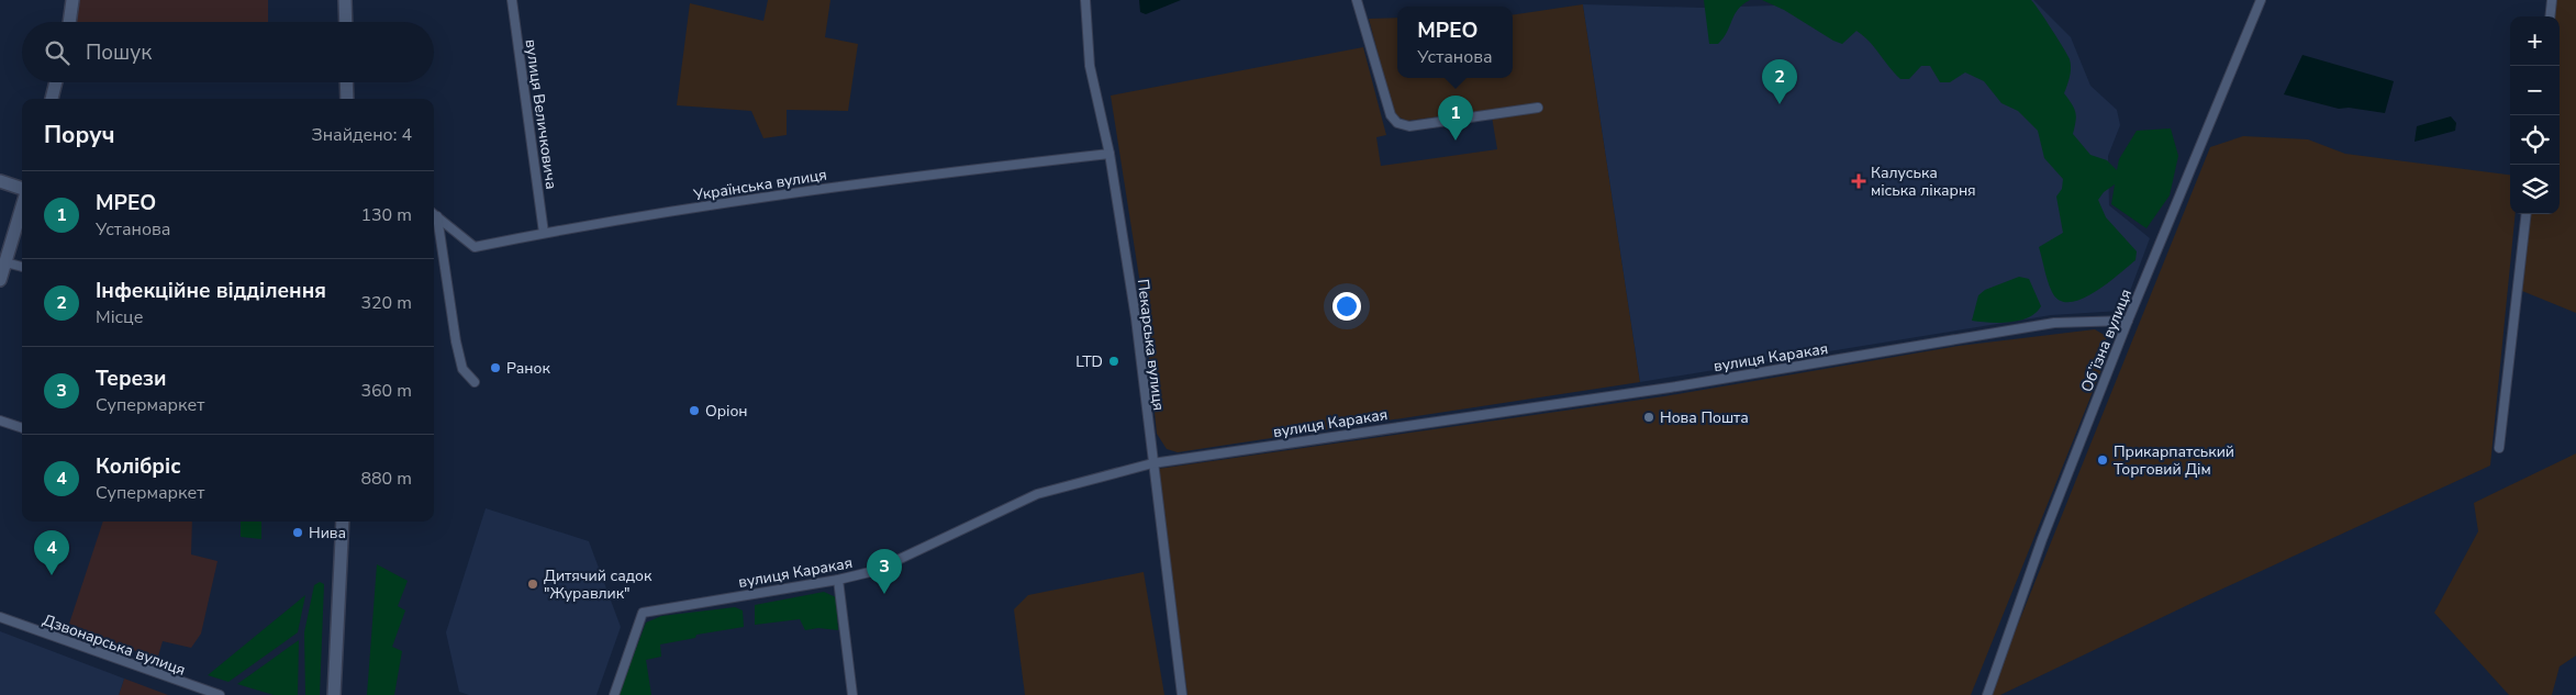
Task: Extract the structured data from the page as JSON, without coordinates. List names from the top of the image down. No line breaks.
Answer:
{"streets":{"street":["вулиця Величковича","Українська вулиця","Обʼїзна вулиця","Пекарська вулиця","вулиця Каракая","Дзвонарська вулиця"]},"crossings":[["вулиця Величковича","Українська вулиця"],["Українська вулиця","Пекарська вулиця"],["Обʼїзна вулиця","вулиця Каракая"],["Пекарська вулиця","вулиця Каракая"]],"places":{"health":["Калуська міська лікарня"],"other":["LTD","Ранок","Оріон","Нова Пошта","Прикарпатський Торговий Дім","Нива","Дитячий садок \"Журавлик\""]},"page":{"popup":["МРЕО","Установа"],"map_buttons":["+","−"],"search":"Пошук","pins":["2","1","4","3"],"heading":["Поруч","Знайдено: 4"],"list":[{"mark":"1","name":"МРЕО","note":"Установа","value":"130 m"},{"mark":"2","name":"Інфекційне відділення","note":"Місце","value":"320 m"},{"mark":"3","name":"Терези","note":"Супермаркет","value":"360 m"},{"mark":"4","name":"Колібріс","note":"Супермаркет","value":"880 m"}]}}
